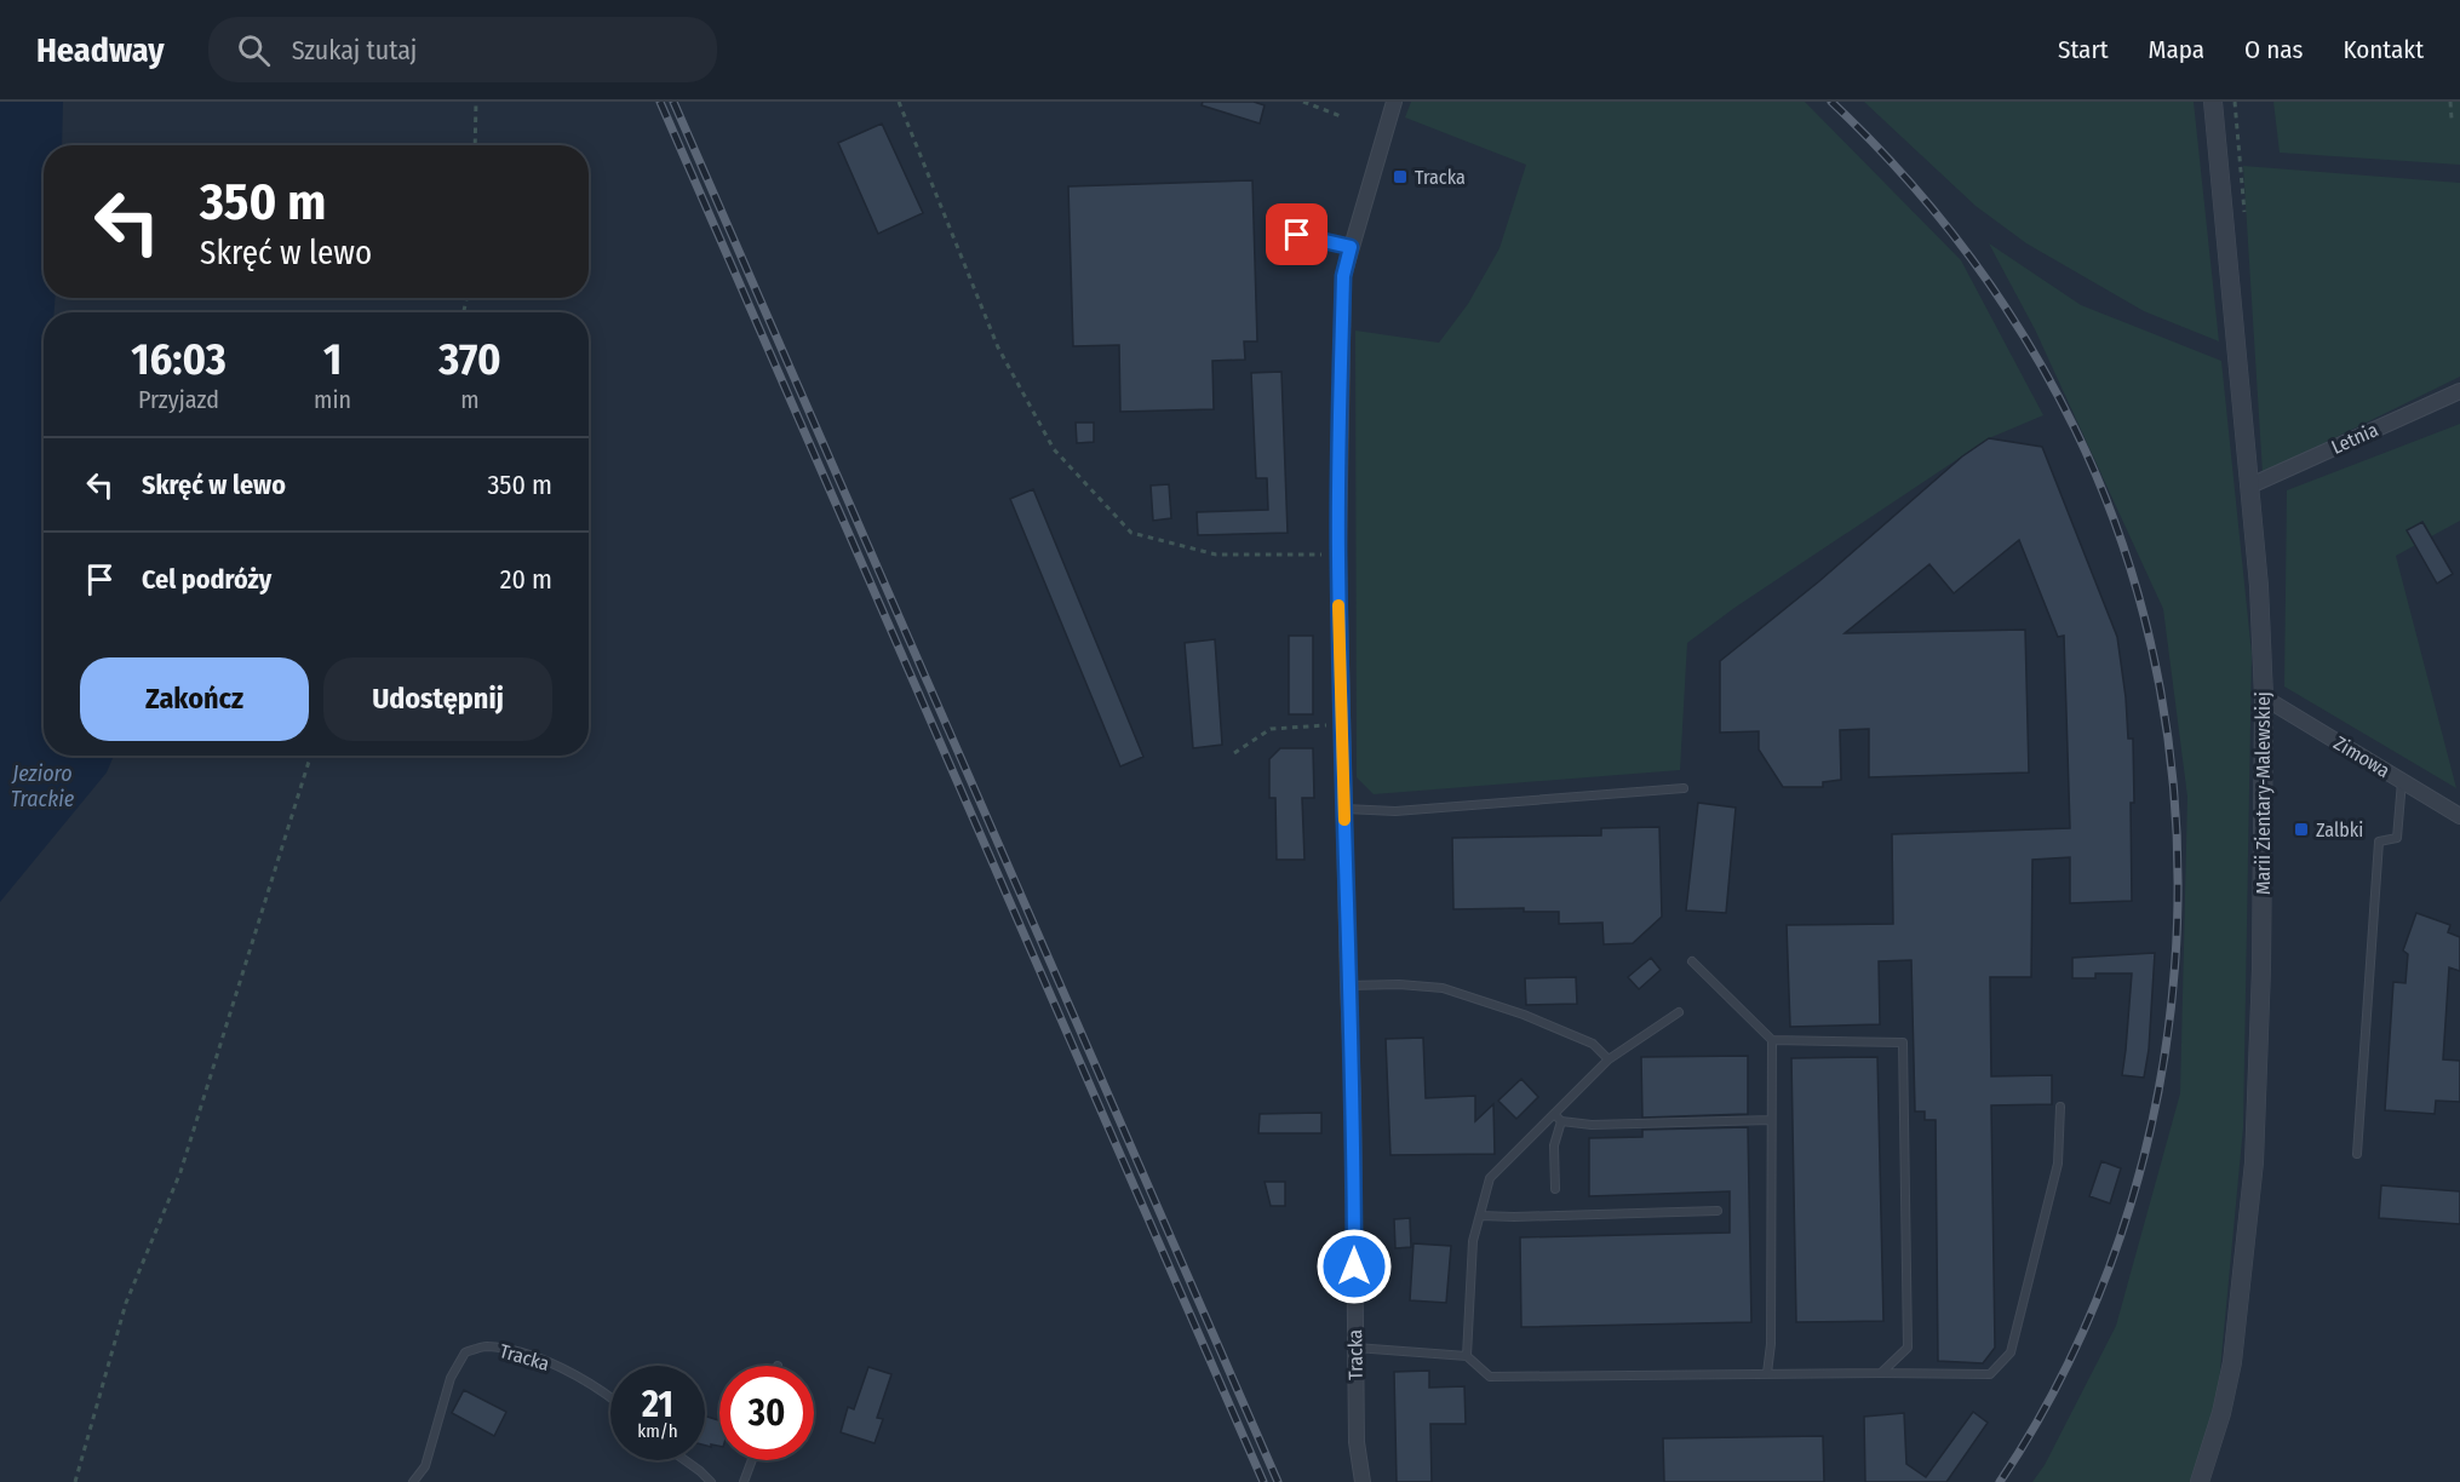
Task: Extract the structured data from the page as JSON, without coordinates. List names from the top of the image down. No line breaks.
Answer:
{"streets":{"street":["Letnia","Zimowa","Marii Zientary-Malewskiej","Tracka"]},"crossings":[["Letnia","Marii Zientary-Malewskiej"],["Zimowa","Marii Zientary-Malewskiej"]],"water":["Jezioro Trackie"],"places":{"transit":["Tracka","Zalbki"]},"page":{"header":"Headway","search":"Szukaj tutaj","nav":["Start","Mapa","O nas","Kontakt"],"turn":["350 m","Skręć w lewo"],"eta":["16:03","Przyjazd","1","min","370","m"],"list":[{"name":"Skręć w lewo","value":"350 m"},{"name":"Cel podróży","value":"20 m"}],"buttons":["Zakończ","Udostępnij"],"speed":"21 km/h","limit":"30"}}
